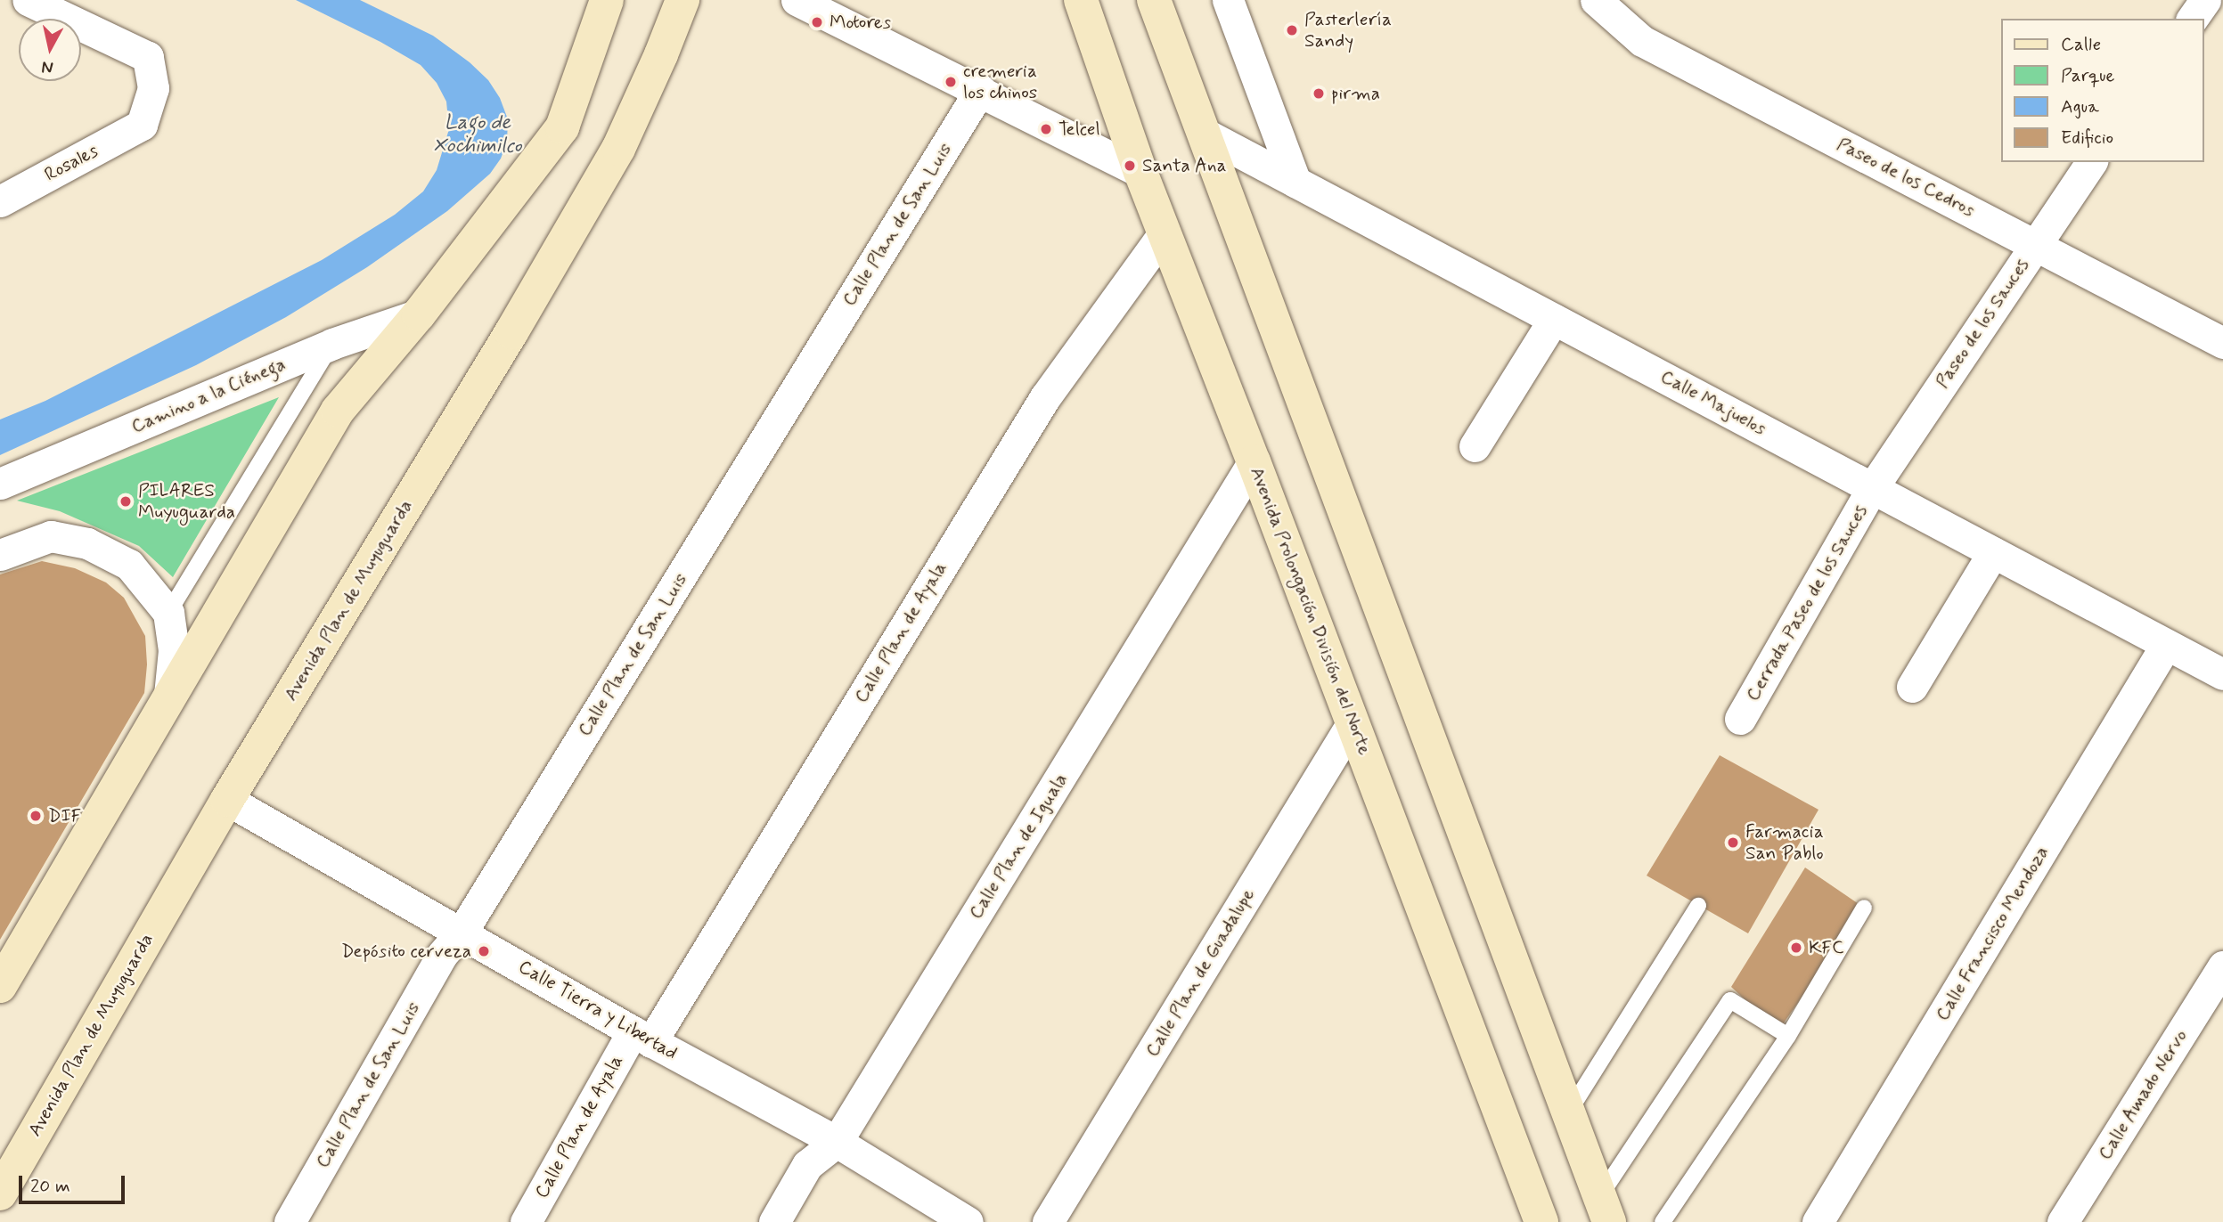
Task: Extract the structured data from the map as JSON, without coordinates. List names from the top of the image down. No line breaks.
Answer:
{"streets":{"main road":["Avenida Plan de Muyuguarda","Avenida Prolongación División del Norte"],"street":["Rosales","Paseo de los Cedros","Calle Plan de San Luis","Paseo de los Sauces","Camino a la Ciénega","Calle Majuelos","Cerrada Paseo de los Sauces","Calle Plan de Ayala","Calle Plan de Iguala","Calle Francisco Mendoza","Calle Plan de Guadalupe","Calle Tierra y Libertad","Calle Amado Nervo"]},"crossings":[["Paseo de los Cedros","Paseo de los Sauces"],["Calle Plan de San Luis","Calle Tierra y Libertad"],["Paseo de los Sauces","Calle Majuelos"],["Paseo de los Sauces","Cerrada Paseo de los Sauces"],["Calle Majuelos","Cerrada Paseo de los Sauces"],["Calle Majuelos","Calle Francisco Mendoza"],["Avenida Plan de Muyuguarda","Calle Tierra y Libertad"],["Avenida Prolongación División del Norte","Calle Plan de Ayala"],["Avenida Prolongación División del Norte","Calle Plan de Iguala"],["Avenida Prolongación División del Norte","Calle Plan de Guadalupe"],["Calle Plan de Ayala","Calle Tierra y Libertad"],["Calle Plan de Iguala","Calle Tierra y Libertad"]],"water":["Lago de Xochimilco"],"places":["Motores","Pasterlería Sandy","cremeria los chinos","pirma","Telcel","Santa Ana","PILARES Muyuguarda","DIF","Farmacia San Pablo","KFC","Depósito cerveza"],"legend":["Calle","Parque","Agua","Edificio"],"scale_bar":"20 m","north":"bottom"}
